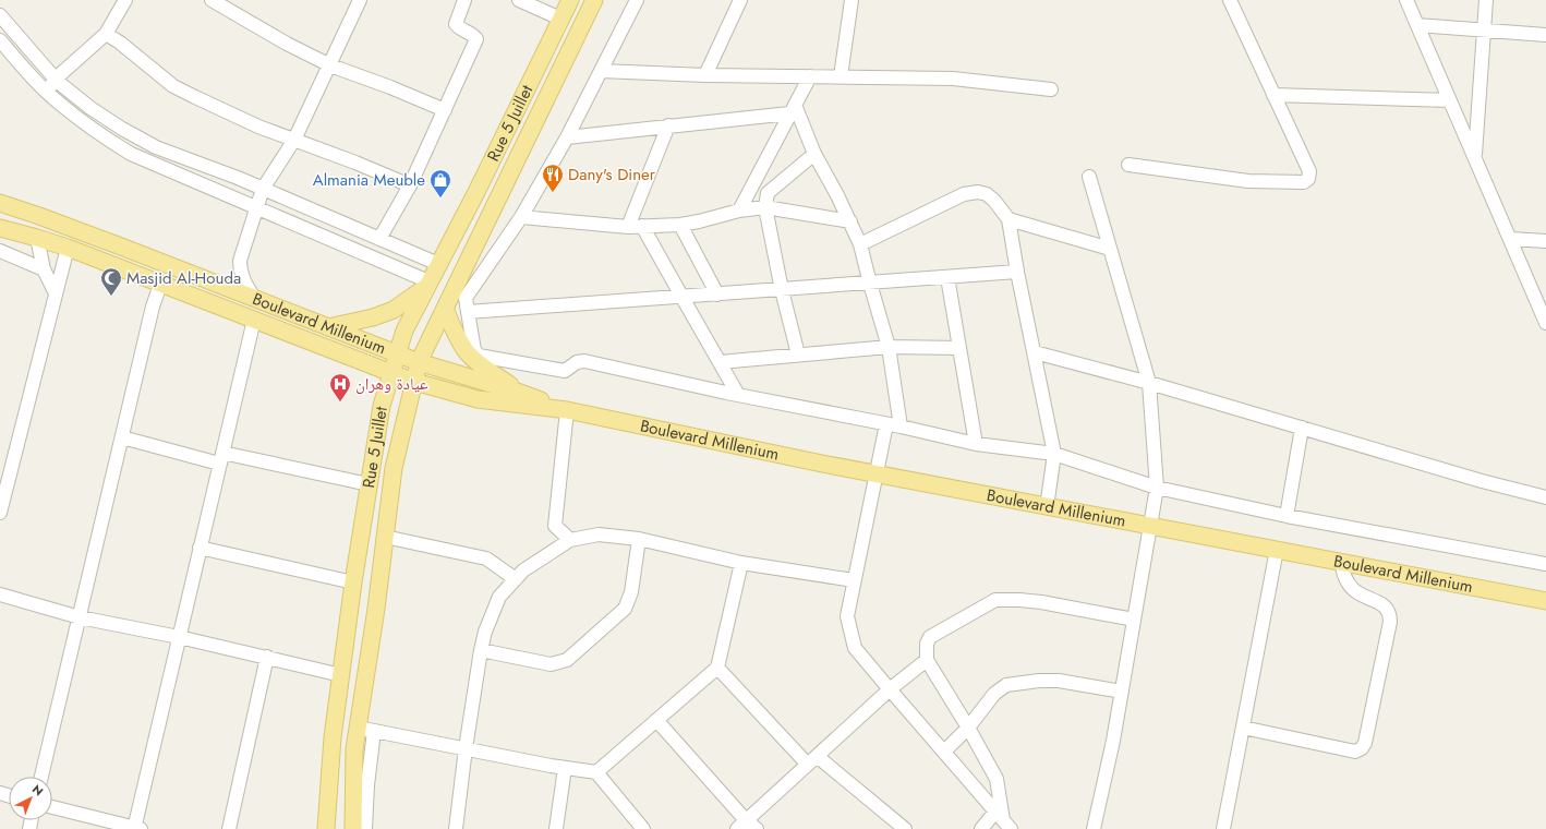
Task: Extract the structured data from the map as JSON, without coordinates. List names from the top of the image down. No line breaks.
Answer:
{"streets":{"main road":["Rue 5 Juillet","Boulevard Millenium"]},"crossings":[["Rue 5 Juillet","Boulevard Millenium"]],"places":{"restaurant":["Dany's Diner"],"shop":["Almania Meuble"],"mosque":["Masjid Al-Houda"],"hospital":["عيادة وهران"]},"north":"top right"}
